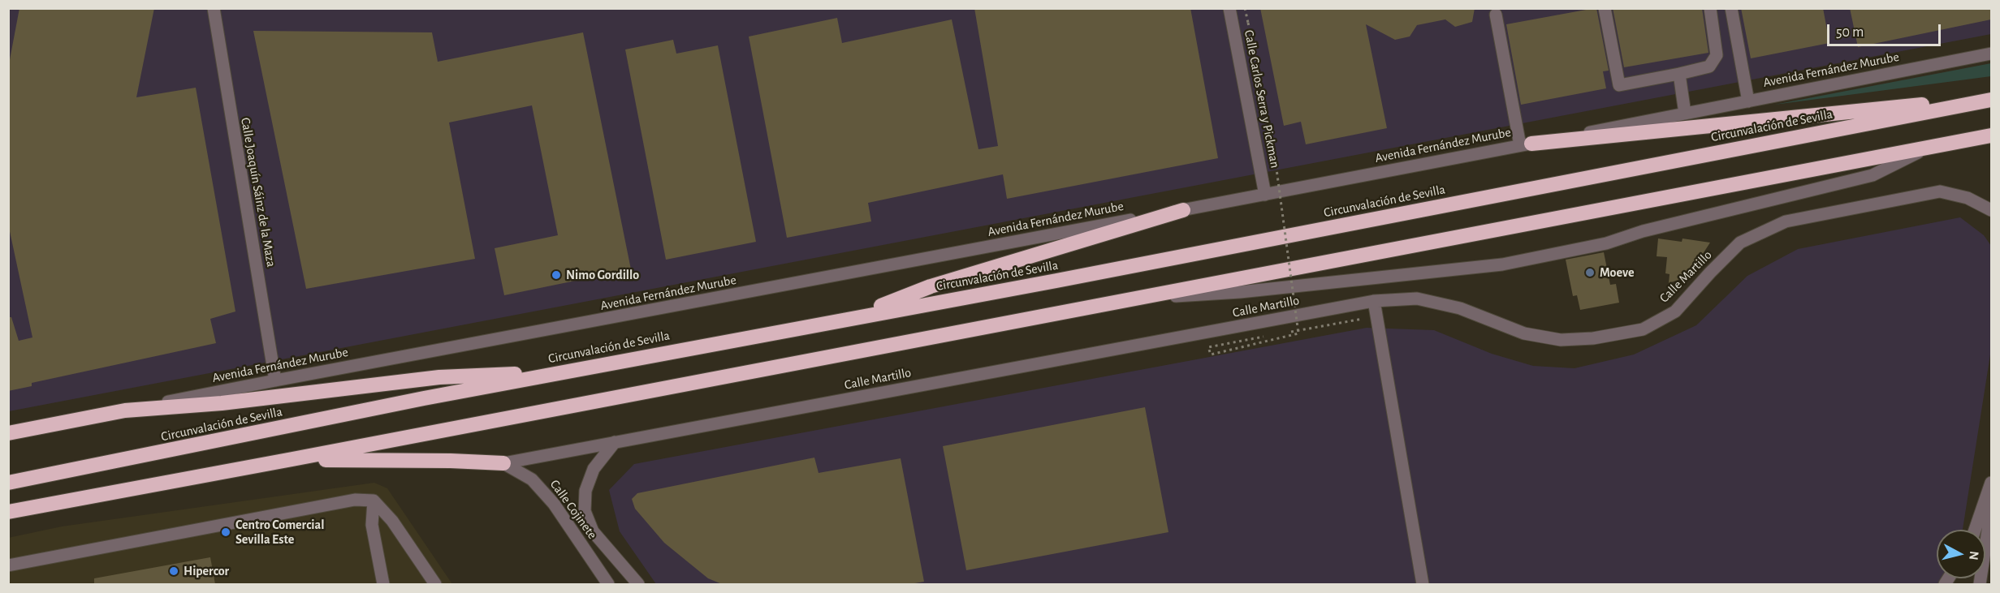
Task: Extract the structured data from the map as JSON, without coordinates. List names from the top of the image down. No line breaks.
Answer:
{"streets":{"highway":["Circunvalación de Sevilla"],"street":["Avenida Fernández Murube","Calle Carlos Serra y Pickman","Calle Joaquín Sáinz de la Maza","Calle Martillo","Calle Cojinete"]},"crossings":[["Avenida Fernández Murube","Calle Carlos Serra y Pickman"],["Avenida Fernández Murube","Calle Joaquín Sáinz de la Maza"],["Calle Martillo","Calle Cojinete"]],"places":["Moeve","Nimo Gordillo","Centro Comercial Sevilla Este","Hipercor"],"scale_bar":"50 m","north":"right"}
